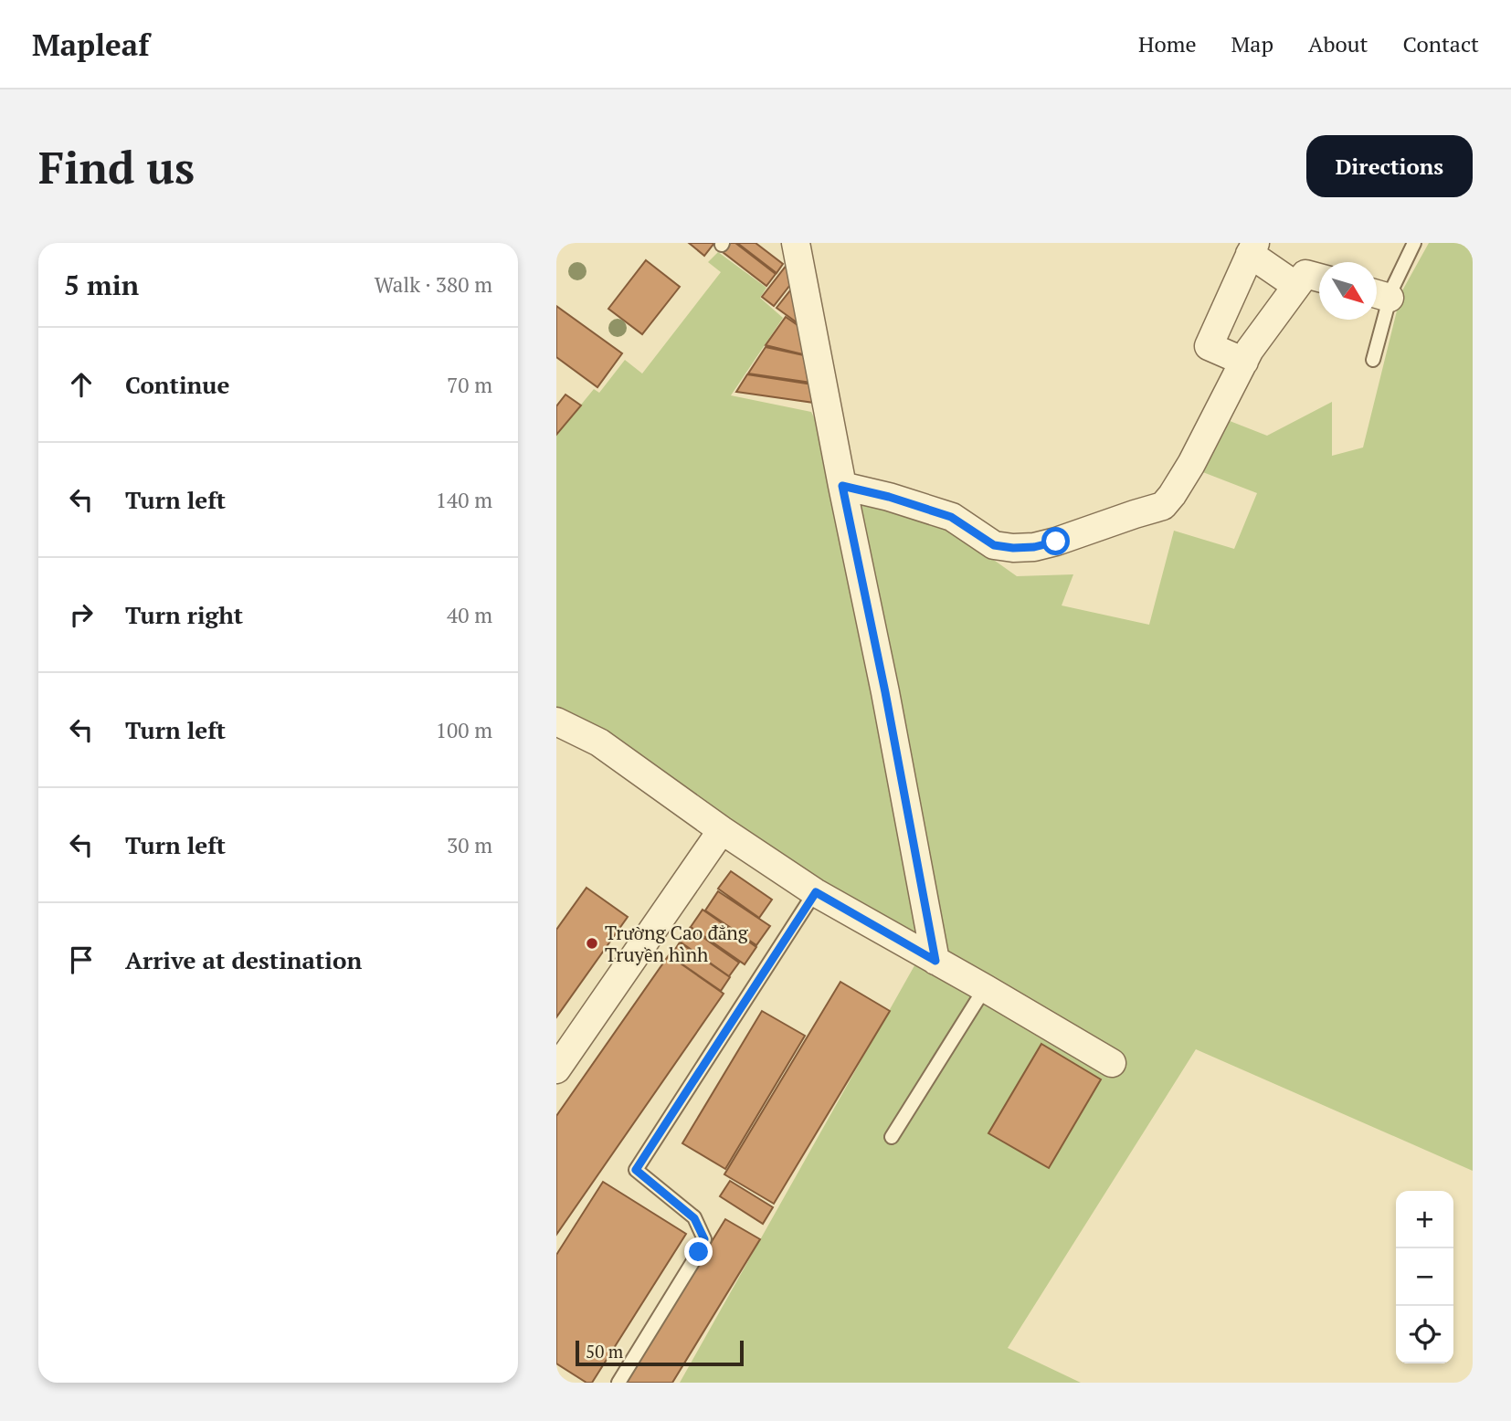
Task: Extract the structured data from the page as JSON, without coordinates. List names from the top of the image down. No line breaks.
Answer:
{"places":["Trường Cao đẳng Truyền hình"],"scale_bar":"50 m","north":"bottom right","page":{"header":"Mapleaf","nav":["Home","Map","About","Contact"],"buttons":"Directions","title":"Find us","heading":["5 min","Walk · 380 m"],"list":[["Continue","70 m"],["Turn left","140 m"],["Turn right","40 m"],["Turn left","100 m"],["Turn left","30 m"],"Arrive at destination"],"map_buttons":["+","−"],"scale":"50 m"}}
